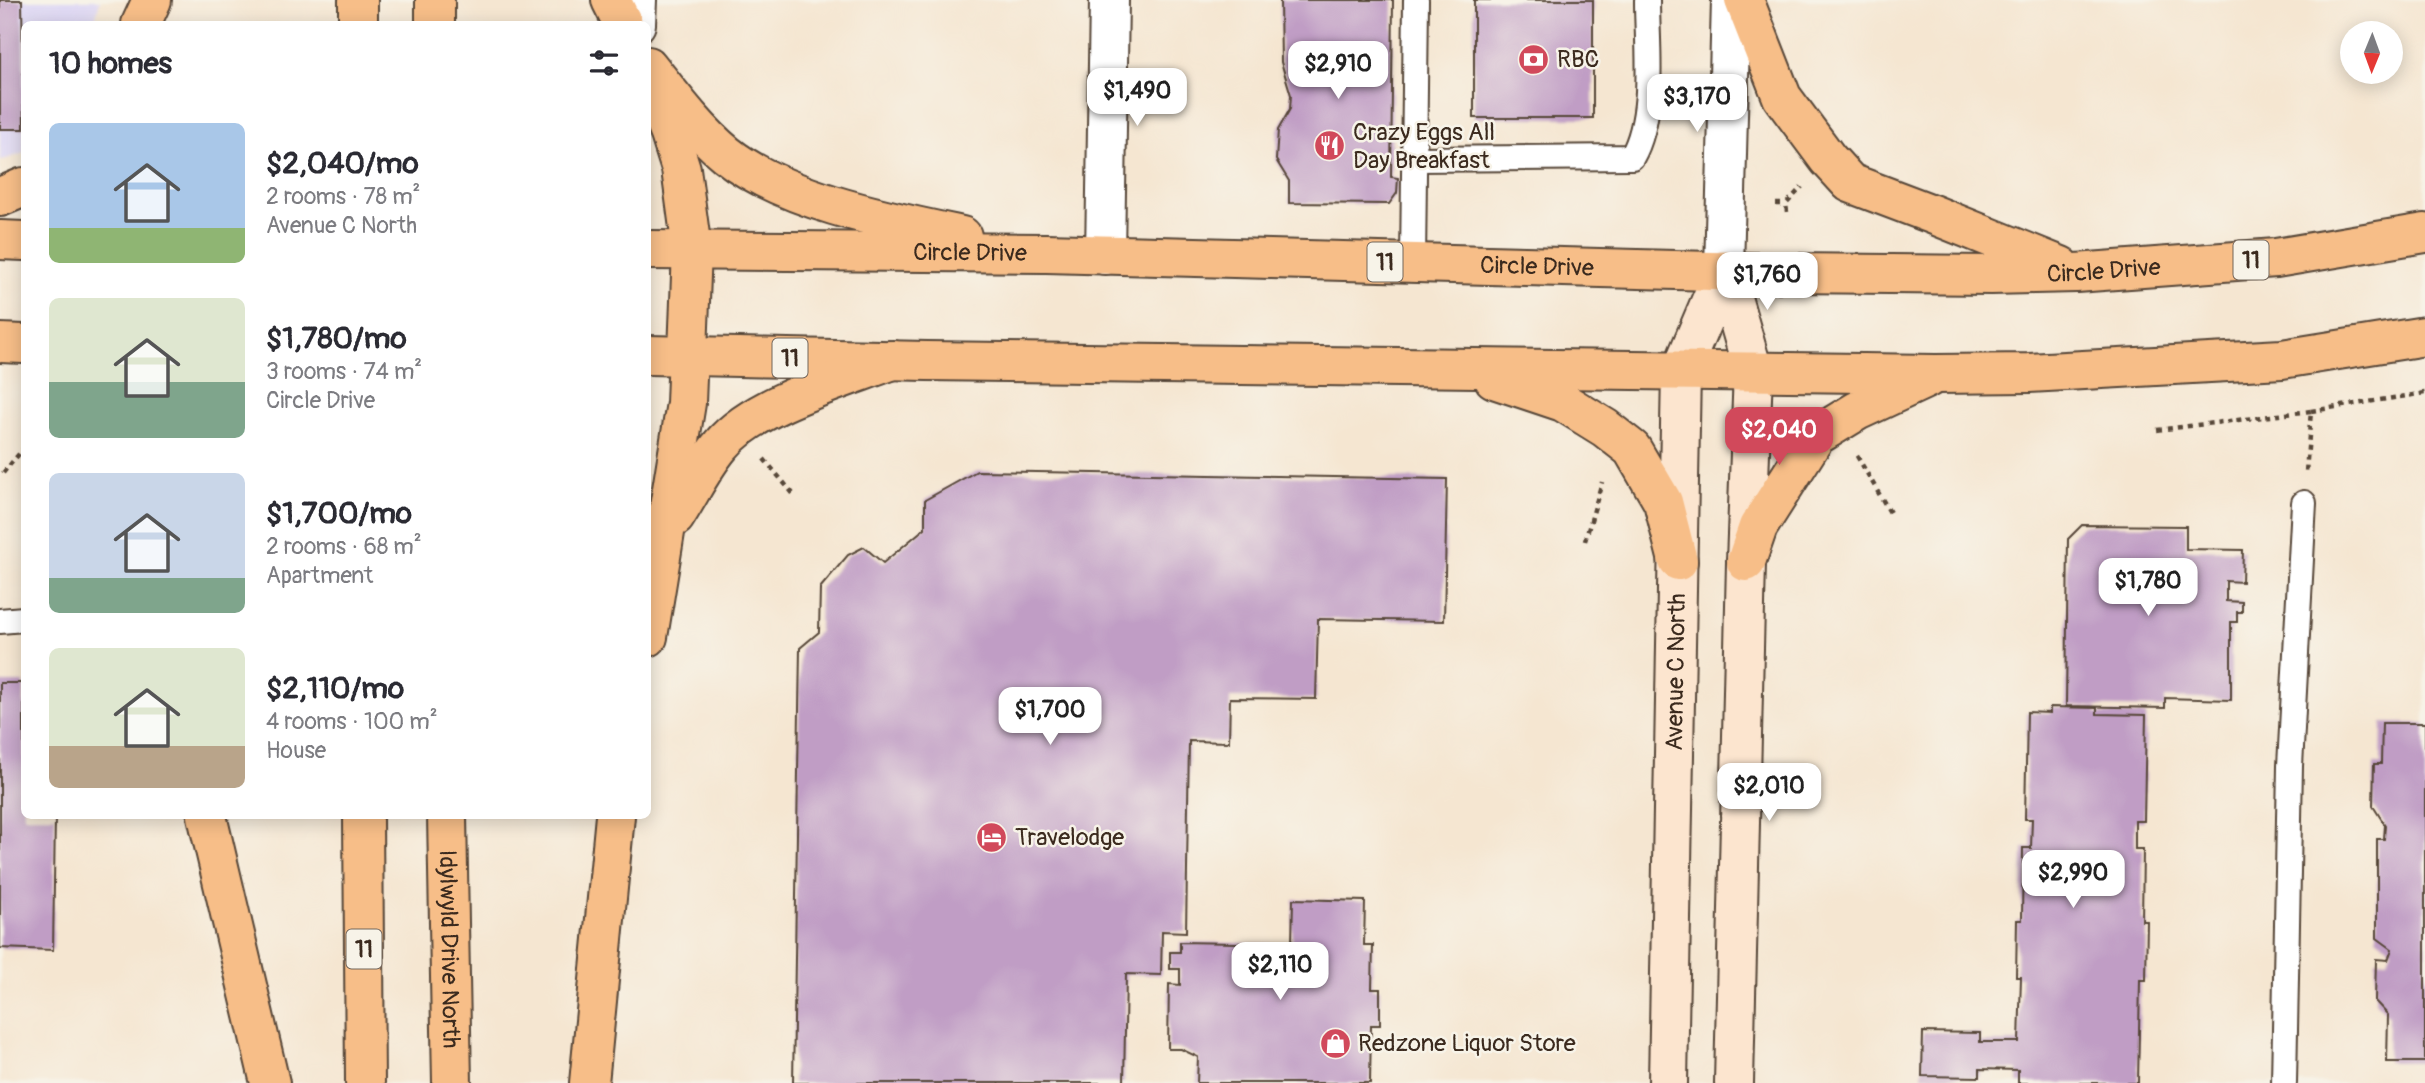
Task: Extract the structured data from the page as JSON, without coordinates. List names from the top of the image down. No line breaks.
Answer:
{"streets":{"highway":["Circle Drive","11","Idylwyld Drive North"],"main road":["Avenue C North"]},"crossings":[["Circle Drive","Avenue C North"],["11","Avenue C North"]],"places":{"bank":["RBC"],"restaurant":["Crazy Eggs All Day Breakfast"],"hotel":["Travelodge"],"shop":["Redzone Liquor Store"]},"north":"bottom","page":{"heading":"10 homes","price":["$2,910","$1,490","$3,170","$1,760","$2,040","$1,780","$1,700","$2,010","$2,990","$2,110"],"list":[{"name":"$2,040/mo","note":"2 rooms · 78 m² · Avenue C North"},{"name":"$1,780/mo","note":"3 rooms · 74 m² · Circle Drive"},{"name":"$1,700/mo","note":"2 rooms · 68 m² · Apartment"},{"name":"$2,110/mo","note":"4 rooms · 100 m² · House"}]}}
